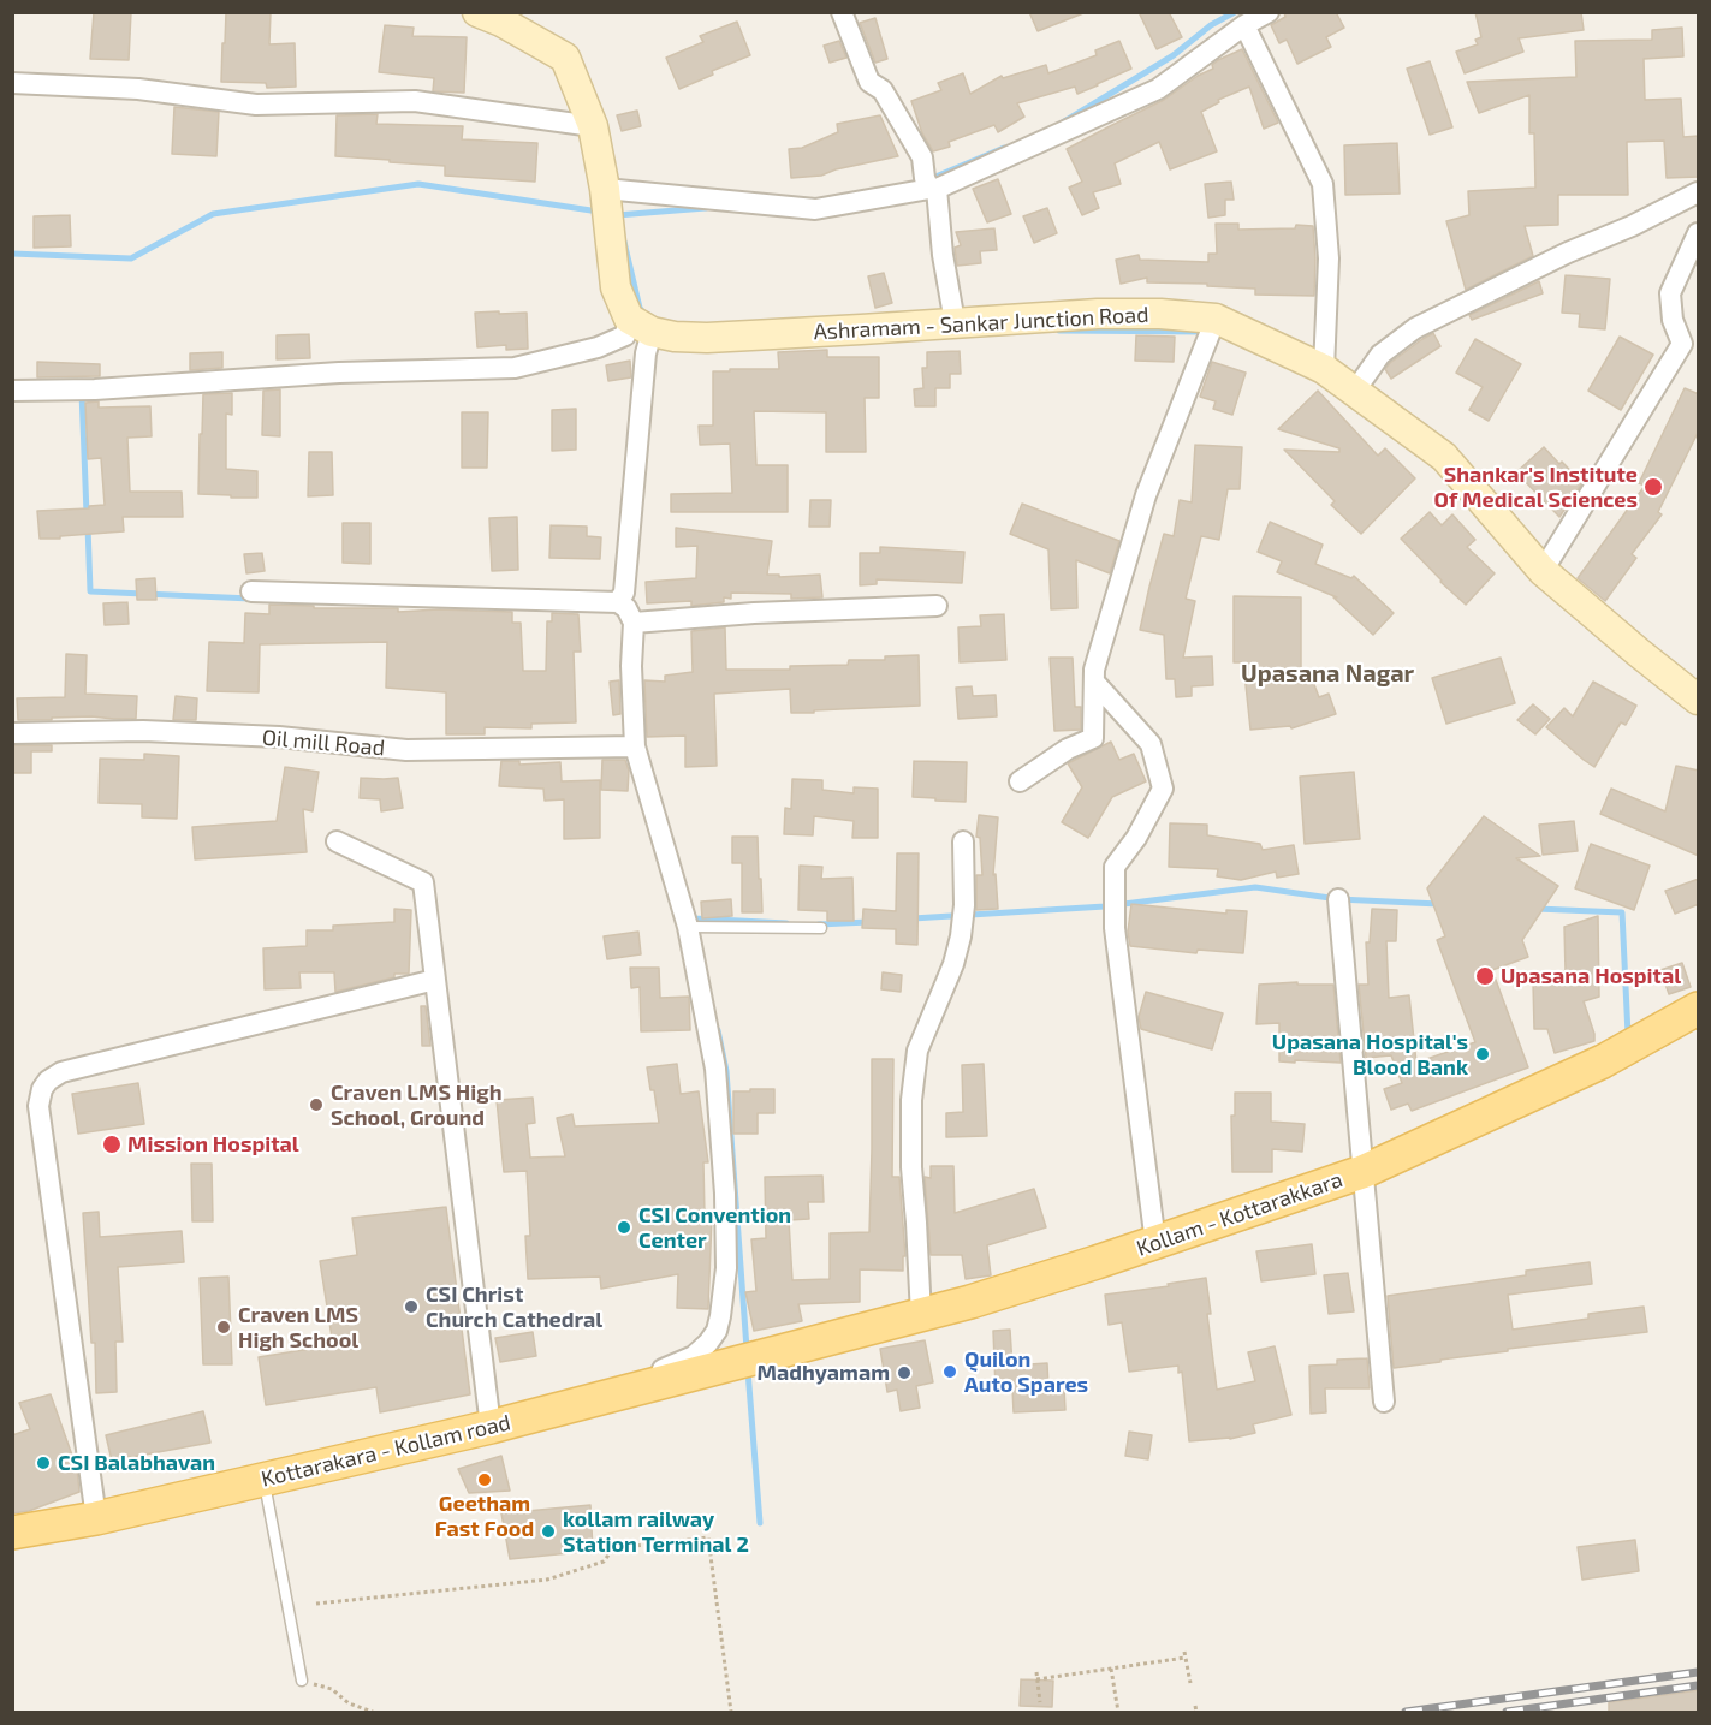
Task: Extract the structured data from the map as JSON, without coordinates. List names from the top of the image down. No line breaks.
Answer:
{"streets":{"main road":["Kollam - Kottarakkara","Kottarakara - Kollam road"],"street":["Ashramam - Sankar Junction Road","Oil mill Road"]},"crossings":[["Kollam - Kottarakkara","Kottarakara - Kollam road"]],"districts":["Upasana Nagar"],"places":["Shankar's Institute Of Medical Sciences","Upasana Hospital","Upasana Hospital's Blood Bank","Craven LMS High School, Ground","Mission Hospital","CSI Convention Center","CSI Christ Church Cathedral","Craven LMS High School","Quilon Auto Spares","Madhyamam","CSI Balabhavan","Geetham Fast Food","kollam railway Station Terminal 2"]}
